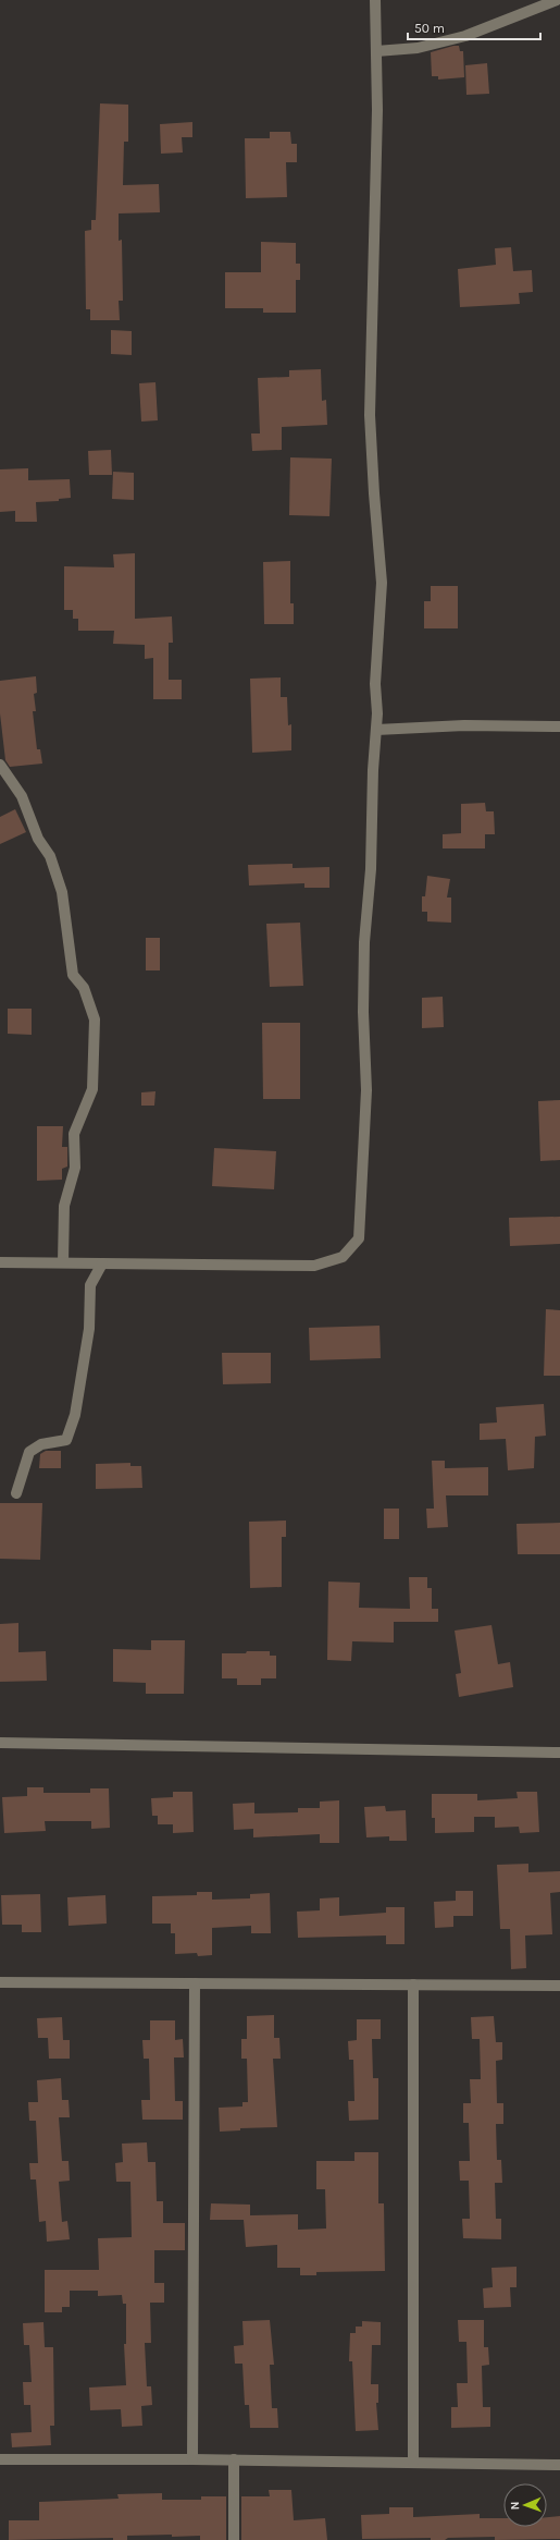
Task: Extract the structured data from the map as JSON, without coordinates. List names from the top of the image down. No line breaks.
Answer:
{"scale_bar":"50 m","north":"left"}
